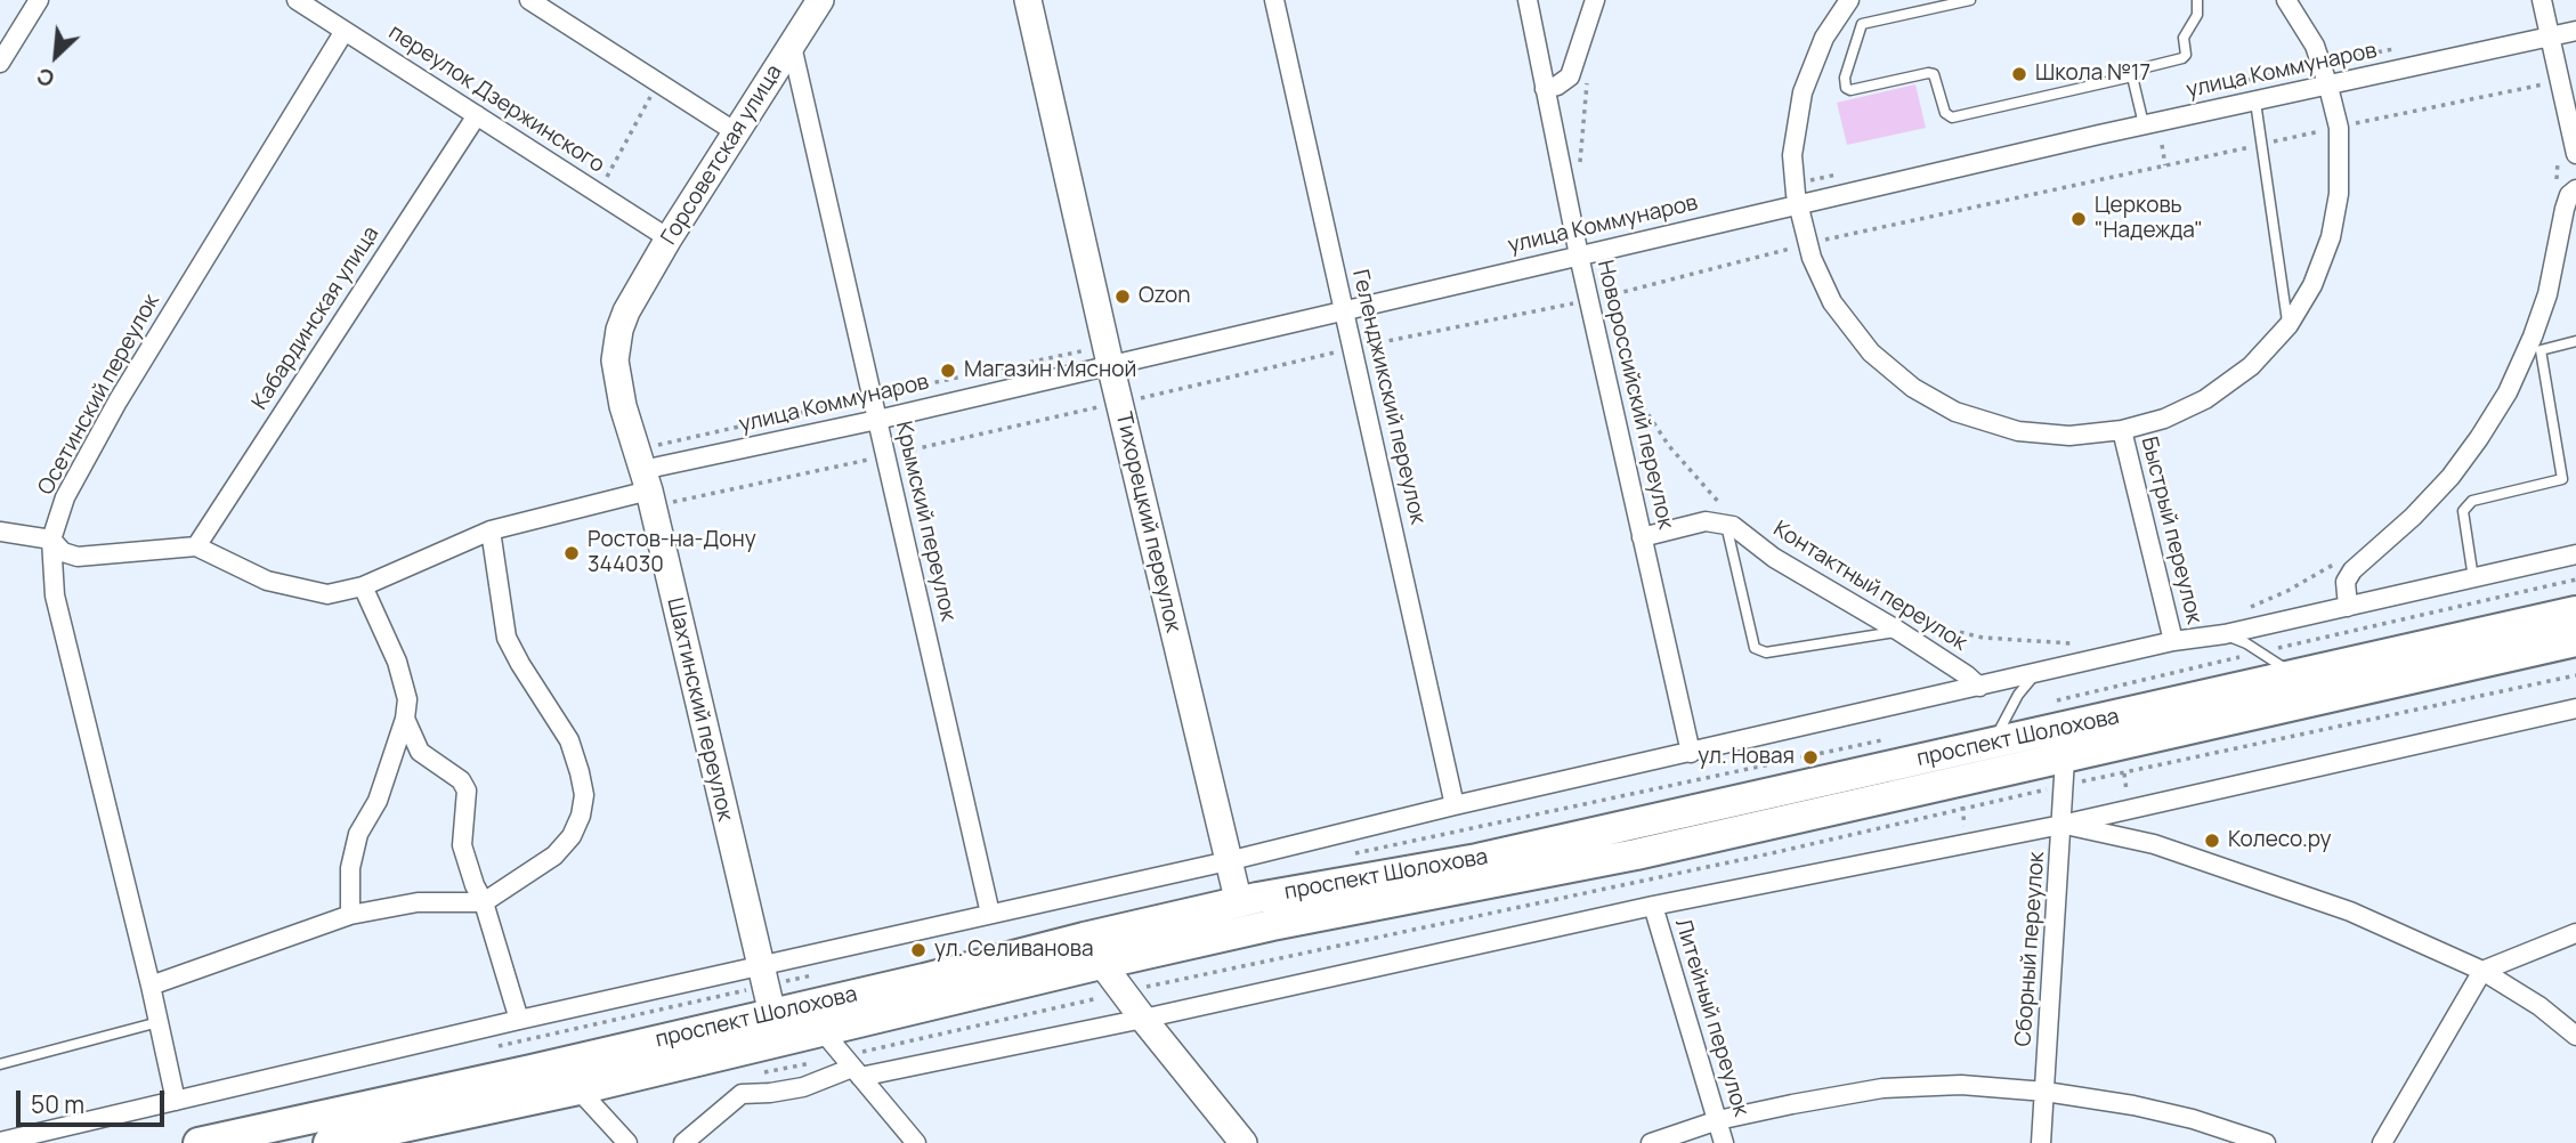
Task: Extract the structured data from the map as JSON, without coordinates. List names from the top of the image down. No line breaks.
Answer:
{"streets":{"main road":["проспект Шолохова"],"street":["улица Коммунаров","переулок Дзержинского","Горсоветская улица","Кабардинская улица","Осетинский переулок","Новороссийский переулок","Геленджикский переулок","Крымский переулок","Тихорецкий переулок","Быстрый переулок","Контактный переулок","Шахтинский переулок","Сборный переулок","Литейный переулок"]},"crossings":[["улица Коммунаров","Кабардинская улица"],["улица Коммунаров","Новороссийский переулок"],["улица Коммунаров","Геленджикский переулок"],["улица Коммунаров","Крымский переулок"],["улица Коммунаров","Тихорецкий переулок"],["улица Коммунаров","Шахтинский переулок"],["переулок Дзержинского","Горсоветская улица"],["переулок Дзержинского","Кабардинская улица"],["переулок Дзержинского","Осетинский переулок"],["Горсоветская улица","Крымский переулок"],["Горсоветская улица","Шахтинский переулок"],["Тихорецкий переулок","проспект Шолохова"],["Шахтинский переулок","проспект Шолохова"],["проспект Шолохова","Сборный переулок"]],"places":["Школа №17","Церковь \"Надежда\"","Ozon","Магазин Мясной","Ростов-на-Дону 344030","ул. Новая","Колесо.ру","ул. Селиванова"],"scale_bar":"50 m","north":"bottom left"}
